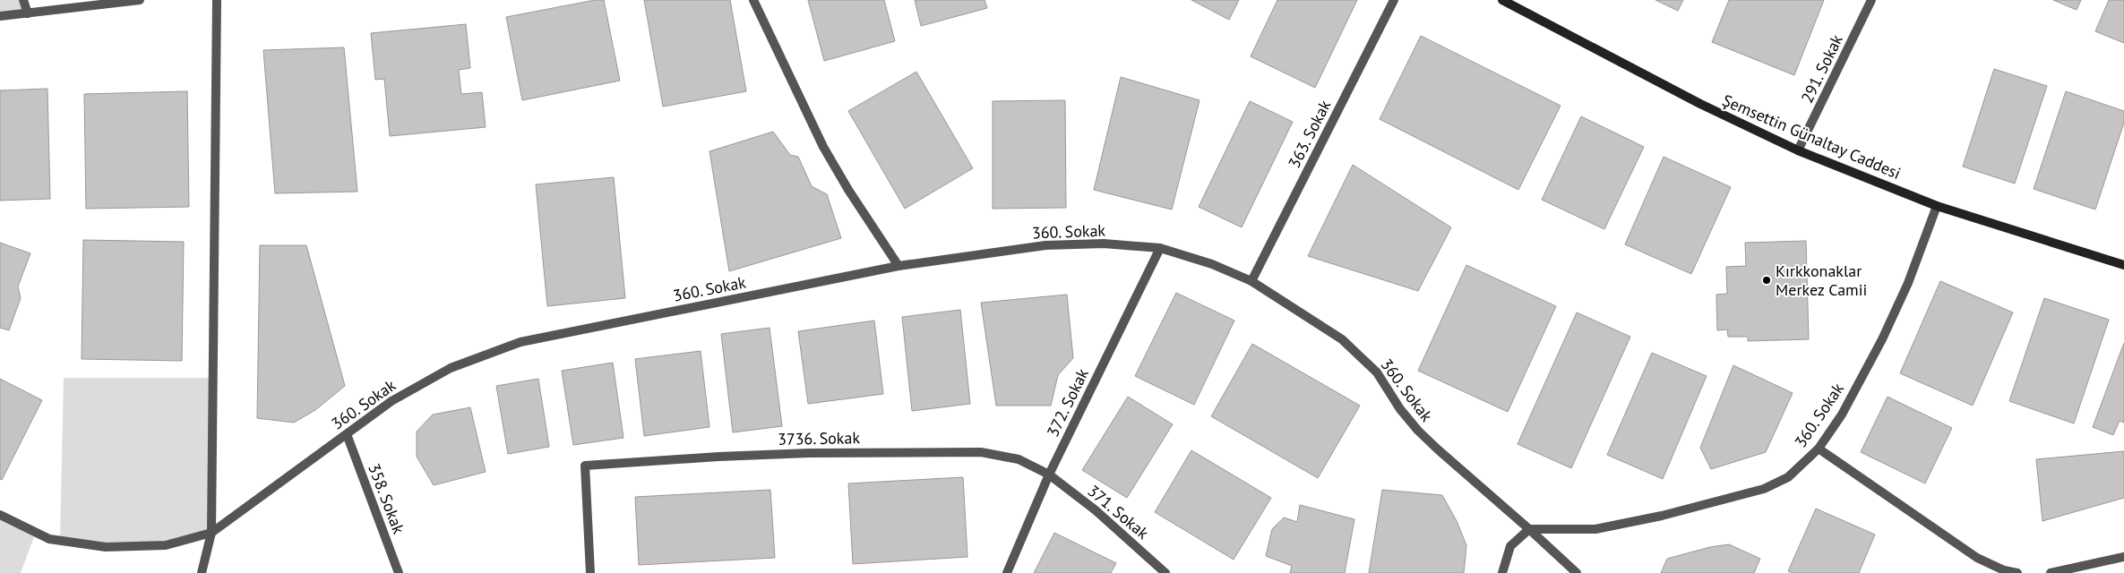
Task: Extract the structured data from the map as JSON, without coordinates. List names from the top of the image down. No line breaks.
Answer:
{"streets":{"street":["291. Sokak","363. Sokak","Şemsettin Günaltay Caddesi","360. Sokak","372. Sokak","3736. Sokak","358. Sokak","371. Sokak"]},"crossings":[["291. Sokak","Şemsettin Günaltay Caddesi"],["363. Sokak","360. Sokak"],["Şemsettin Günaltay Caddesi","360. Sokak"],["360. Sokak","372. Sokak"],["360. Sokak","358. Sokak"],["372. Sokak","3736. Sokak"],["372. Sokak","371. Sokak"],["3736. Sokak","371. Sokak"]],"places":["Kırkkonaklar Merkez Camii"]}
